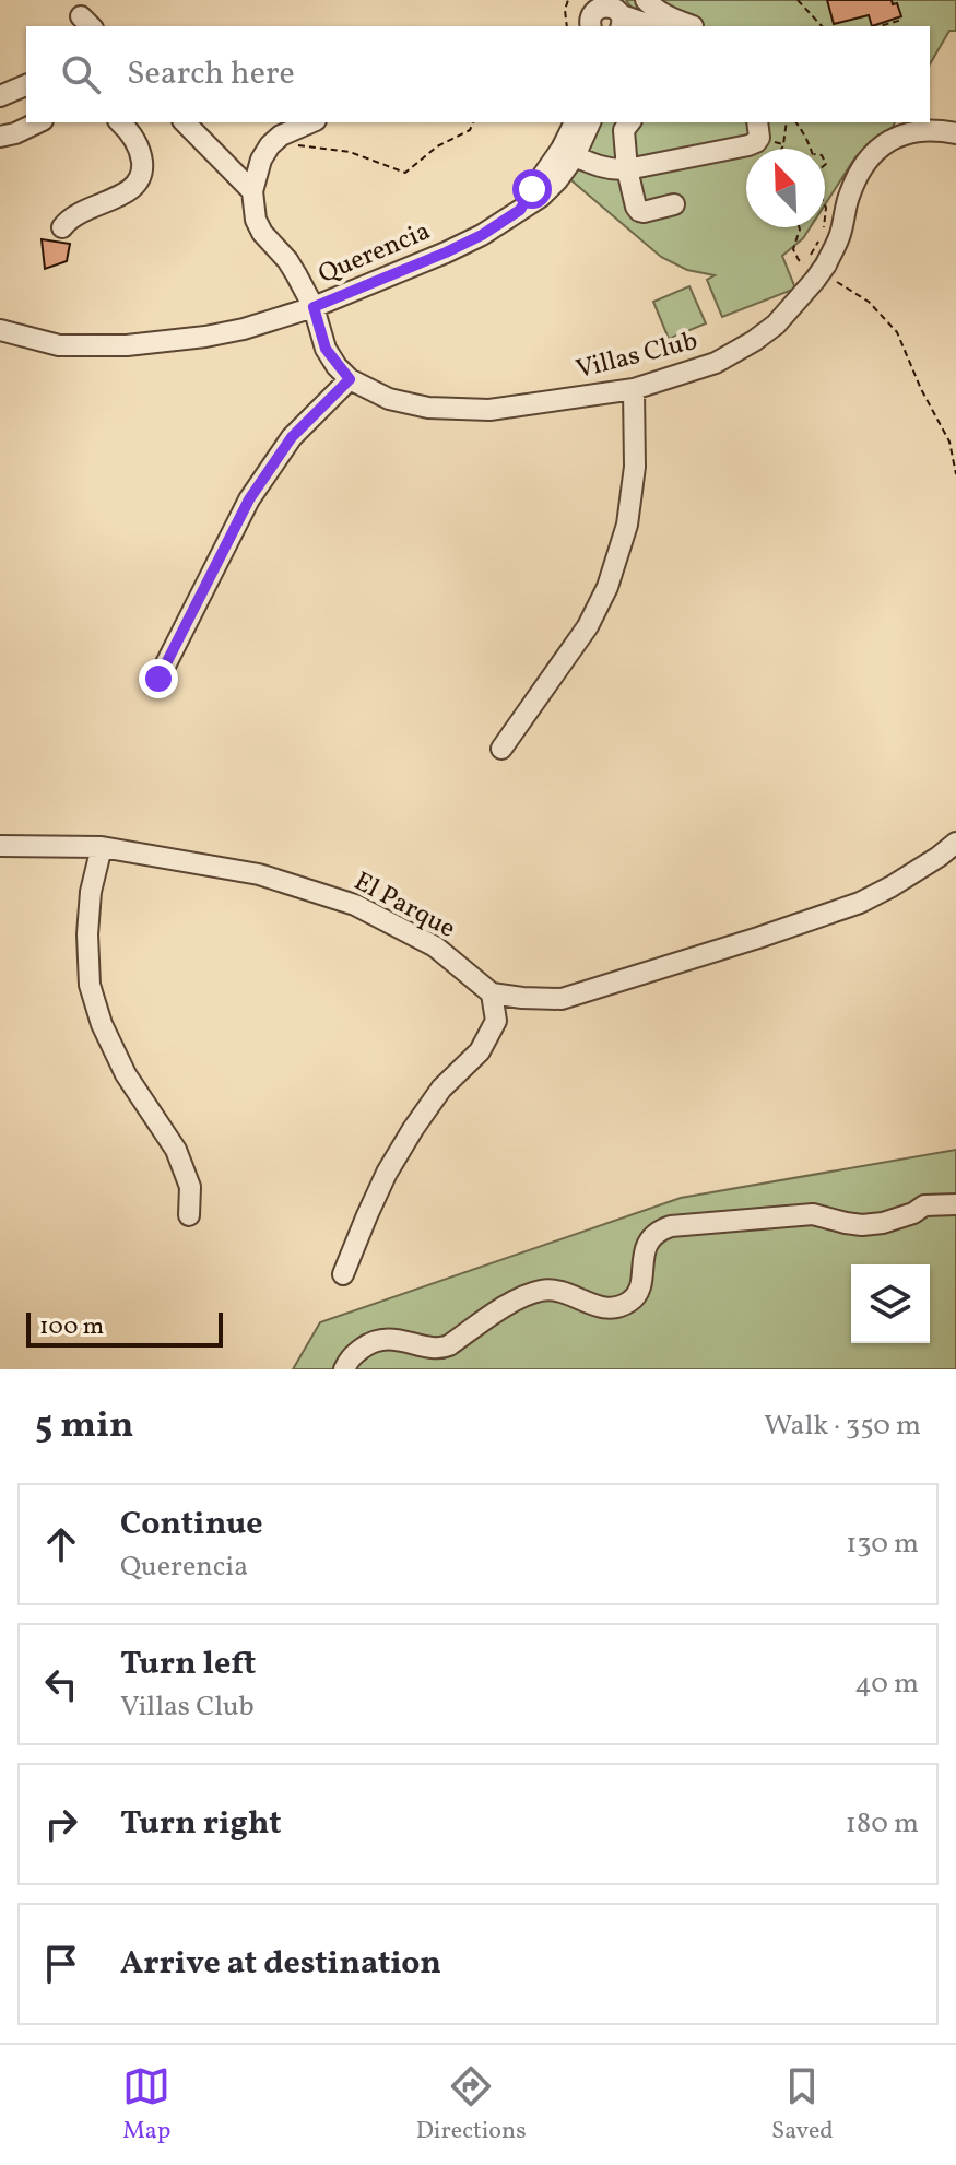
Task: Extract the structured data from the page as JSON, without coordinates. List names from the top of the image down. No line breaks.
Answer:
{"streets":{"street":["Querencia","Villas Club","El Parque"]},"crossings":[["Querencia","Villas Club"]],"scale_bar":"100 m","north":"top left","page":{"search":"Search here","scale":"100 m","heading":["5 min","Walk · 350 m"],"list":[["Continue","Querencia","130 m"],["Turn left","Villas Club","40 m"],["Turn right","180 m"],"Arrive at destination"],"nav":["Map","Directions","Saved"]}}
